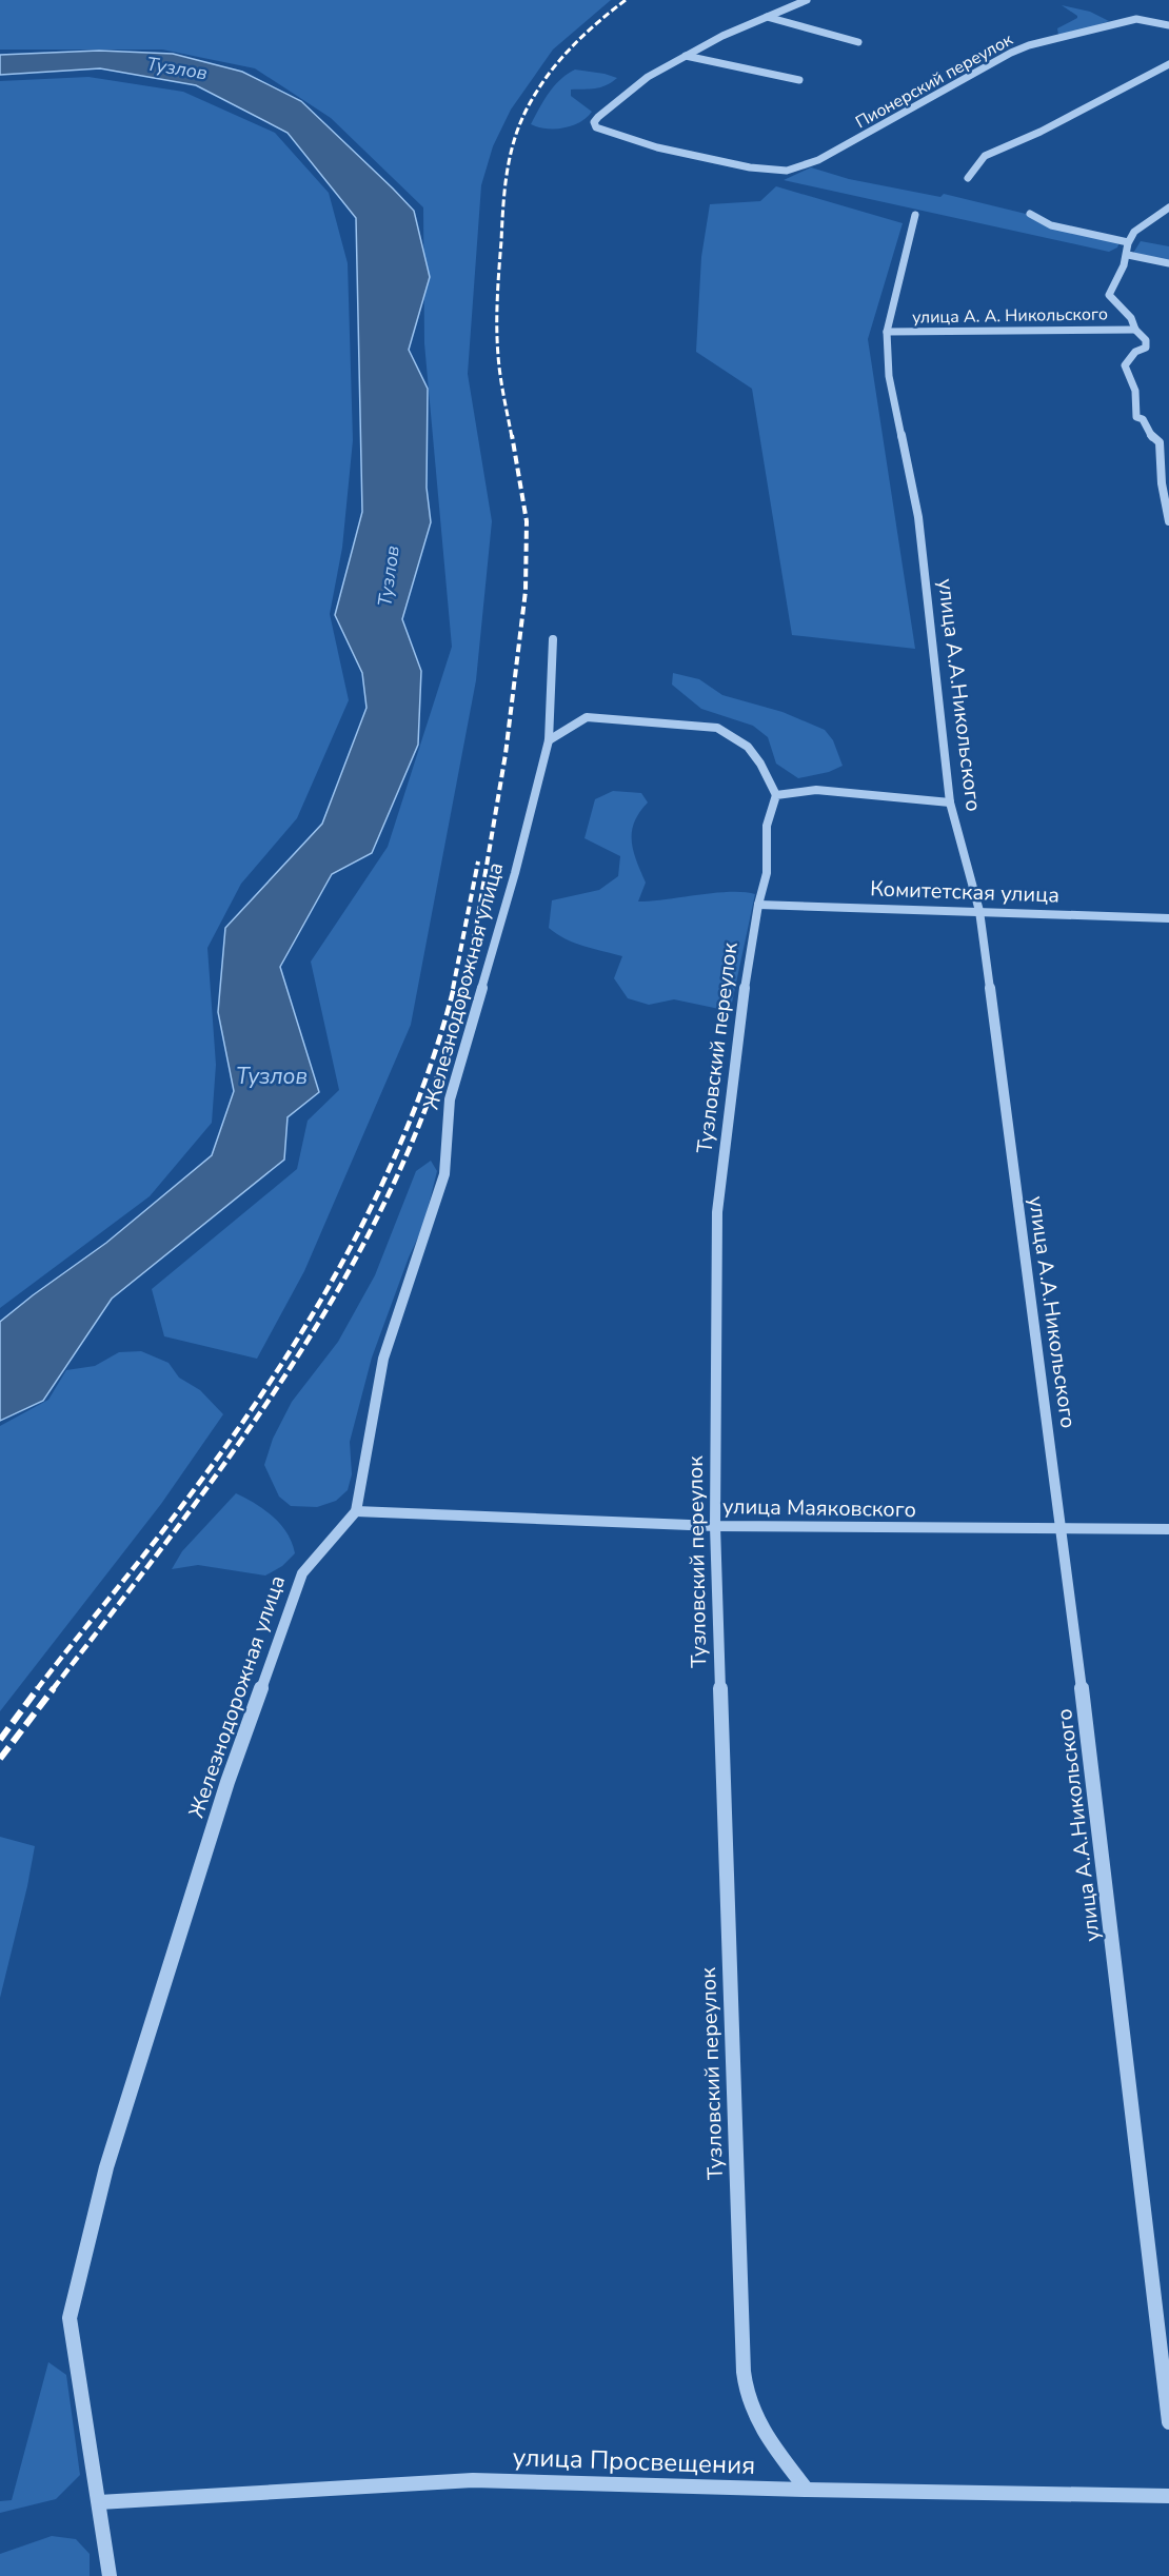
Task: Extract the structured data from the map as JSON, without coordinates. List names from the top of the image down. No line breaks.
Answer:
{"streets":{"street":["Пионерский переулок","улица А. А. Никольского","улица А.А.Никольского","Комитетская улица","Железнодорожная улица","Тузловский переулок","улица Маяковского","улица Просвещения"]},"crossings":[["улица А. А. Никольского","улица А.А.Никольского"],["улица А.А.Никольского","Комитетская улица"],["улица А.А.Никольского","улица Маяковского"],["Комитетская улица","Тузловский переулок"],["Железнодорожная улица","улица Маяковского"],["Железнодорожная улица","улица Просвещения"],["Тузловский переулок","улица Маяковского"],["Тузловский переулок","улица Просвещения"]],"water":["Тузлов"]}
